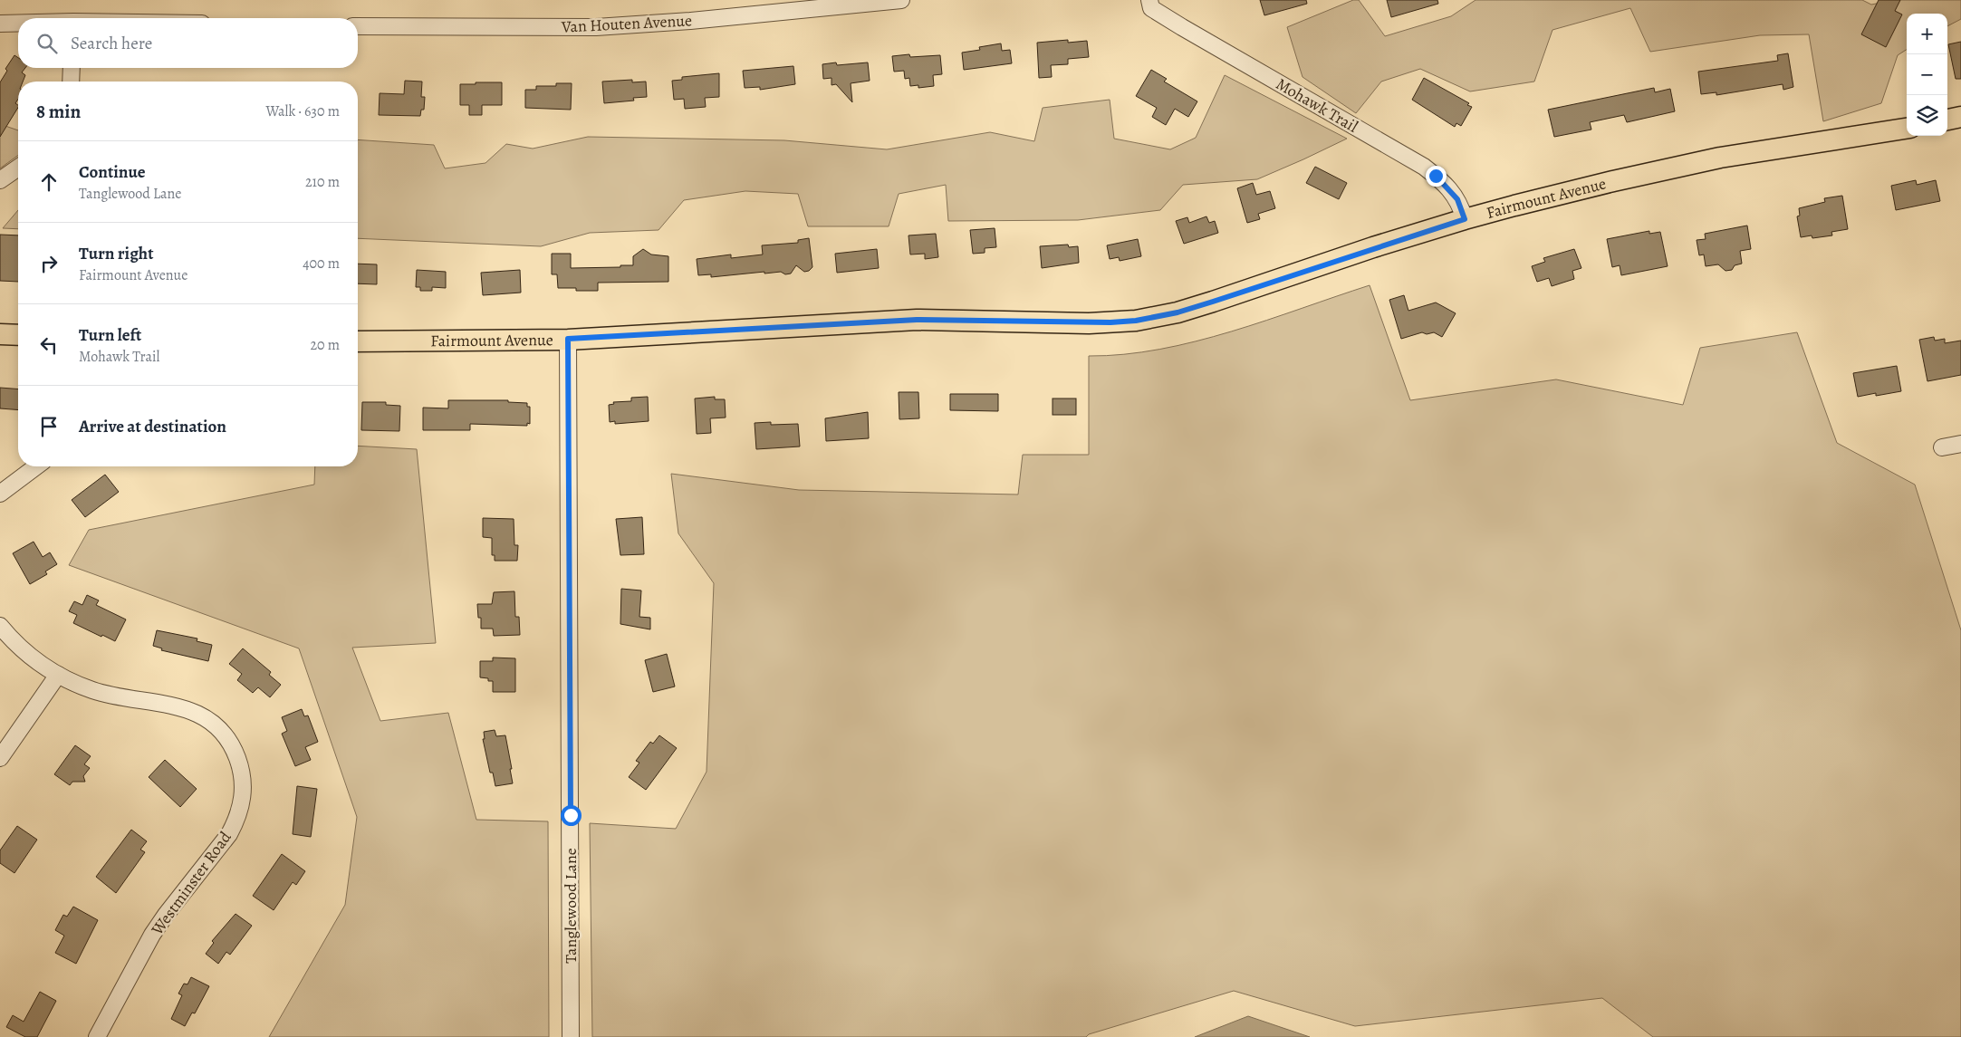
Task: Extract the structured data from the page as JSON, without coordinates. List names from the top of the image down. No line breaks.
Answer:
{"streets":{"main road":["Fairmount Avenue"],"street":["Van Houten Avenue","Mohawk Trail","Westminster Road","Tanglewood Lane"]},"crossings":[["Mohawk Trail","Fairmount Avenue"],["Fairmount Avenue","Tanglewood Lane"]],"page":{"map_buttons":["+","−"],"search":"Search here","heading":["8 min","Walk · 630 m"],"list":[["Continue","Tanglewood Lane","210 m"],["Turn right","Fairmount Avenue","400 m"],["Turn left","Mohawk Trail","20 m"],"Arrive at destination"]}}
